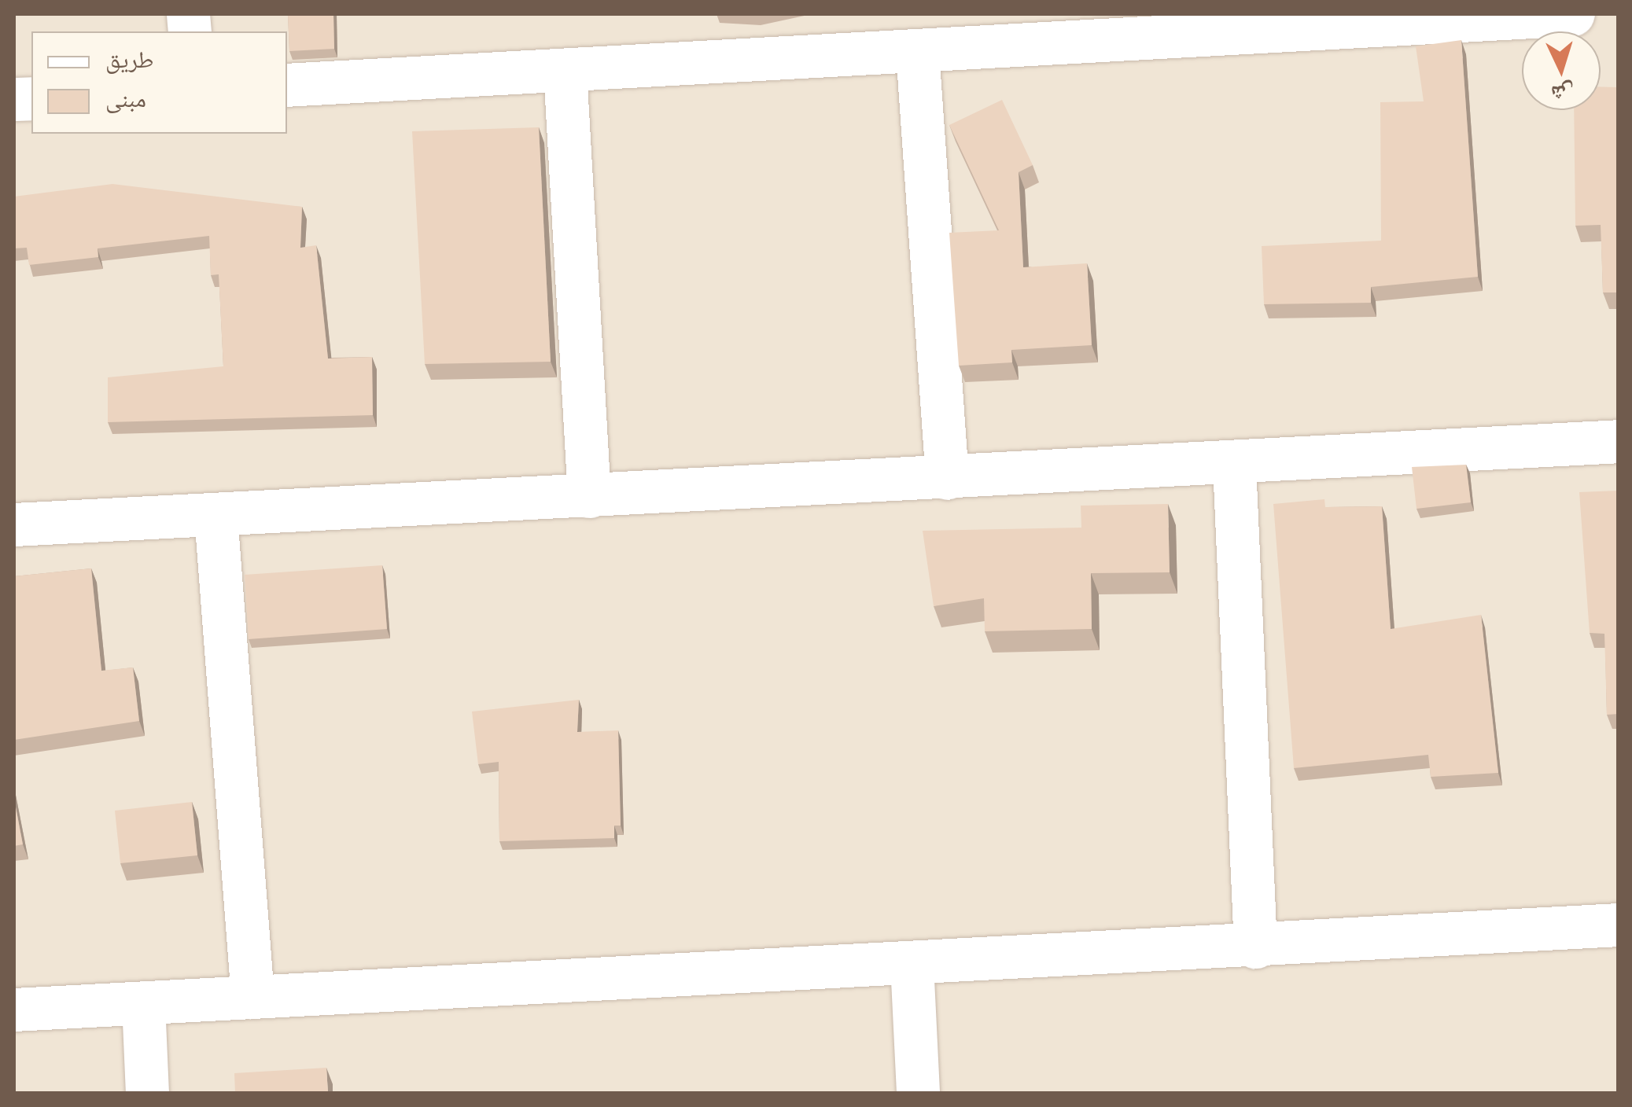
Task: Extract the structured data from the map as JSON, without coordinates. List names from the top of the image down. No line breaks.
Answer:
{"legend":["طريق","مبنى"],"north":"bottom"}
